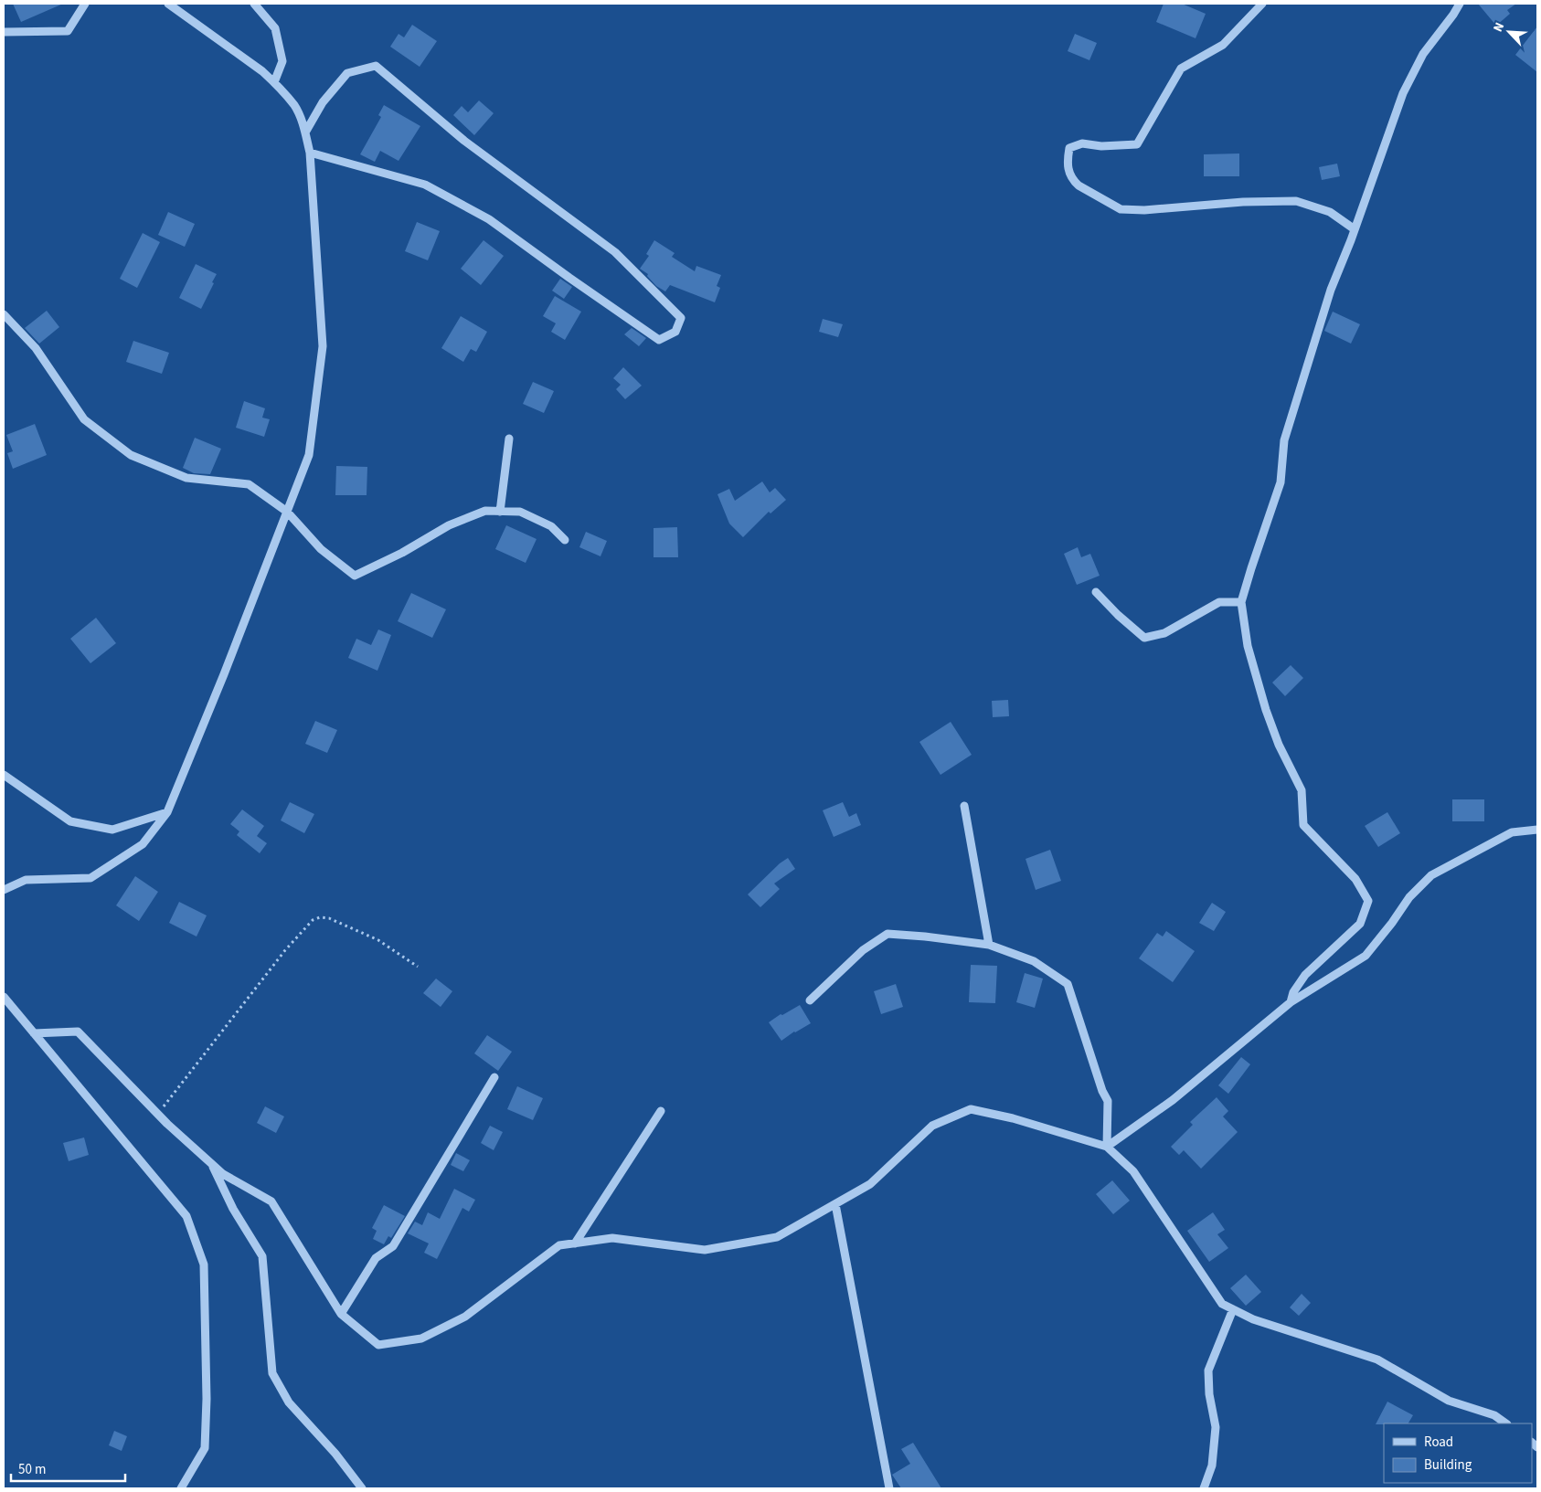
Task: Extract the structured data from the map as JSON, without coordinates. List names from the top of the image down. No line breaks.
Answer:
{"legend":["Road","Building"],"scale_bar":"50 m","north":"top left"}
